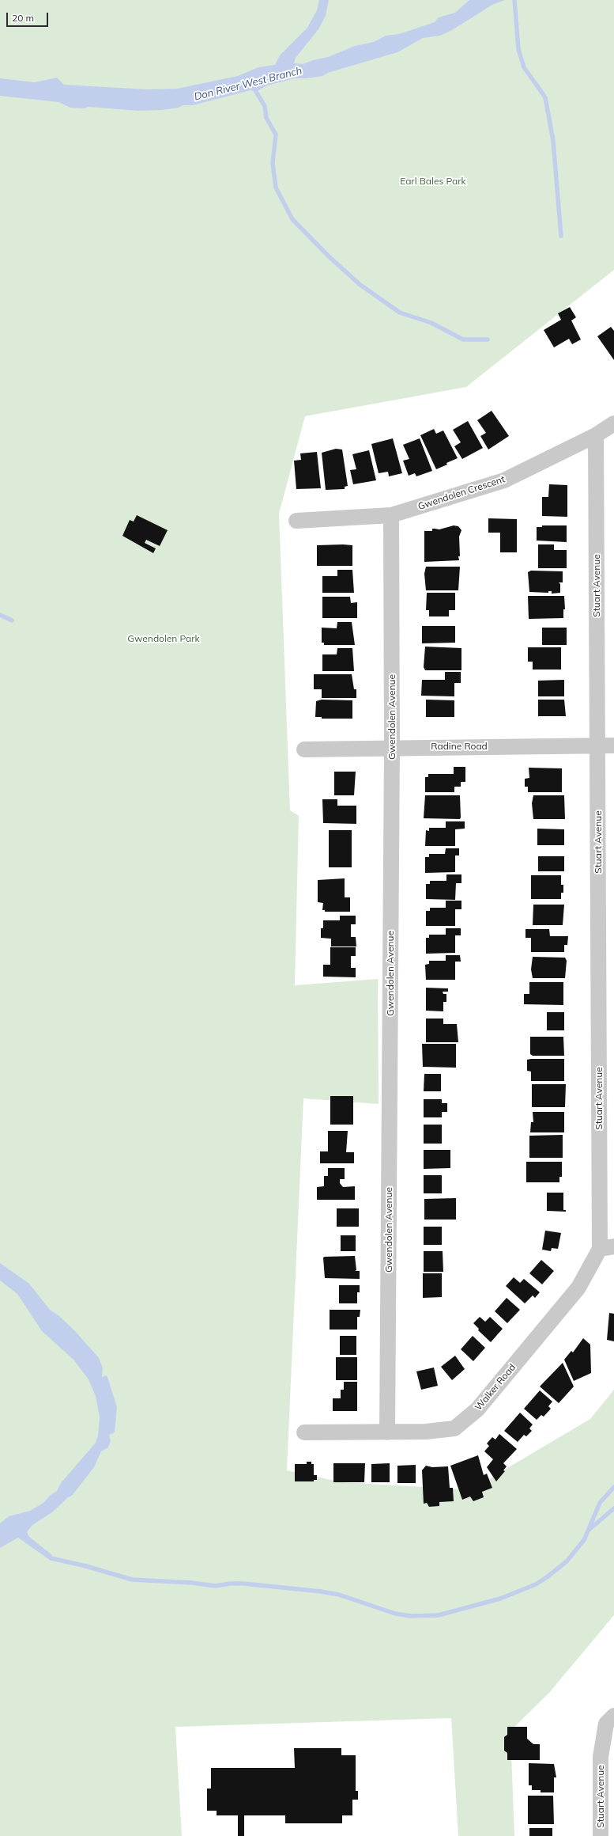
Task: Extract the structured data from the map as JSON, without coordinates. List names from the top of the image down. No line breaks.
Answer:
{"streets":{"street":["Gwendolen Crescent","Stuart Avenue","Gwendolen Avenue","Radine Road","Walker Road"]},"crossings":[["Gwendolen Crescent","Stuart Avenue"],["Gwendolen Crescent","Gwendolen Avenue"],["Stuart Avenue","Radine Road"],["Stuart Avenue","Walker Road"],["Gwendolen Avenue","Radine Road"],["Gwendolen Avenue","Walker Road"]],"water":["Don River West Branch"],"parks":["Earl Bales Park","Gwendolen Park"],"scale_bar":"20 m"}
